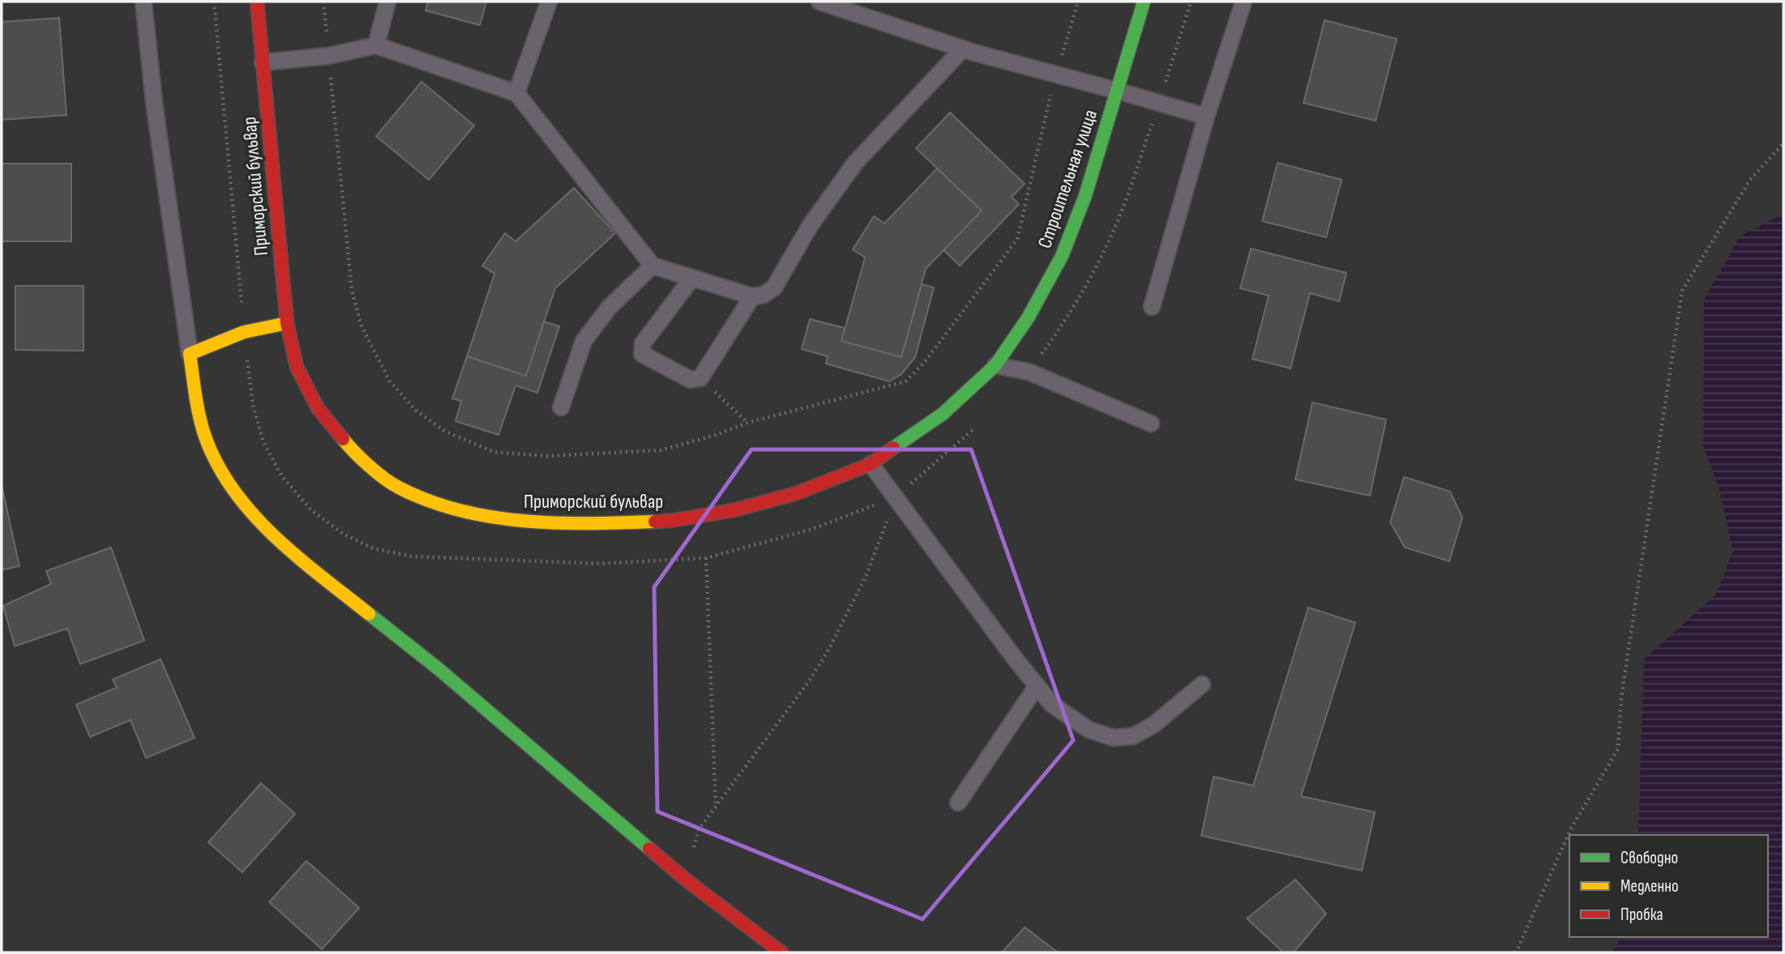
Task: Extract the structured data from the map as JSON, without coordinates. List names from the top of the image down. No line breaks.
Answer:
{"streets":{"street":["Строительная улица","Приморский бульвар"]},"crossings":[["Строительная улица","Приморский бульвар"]],"legend":["Свободно","Медленно","Пробка"]}
